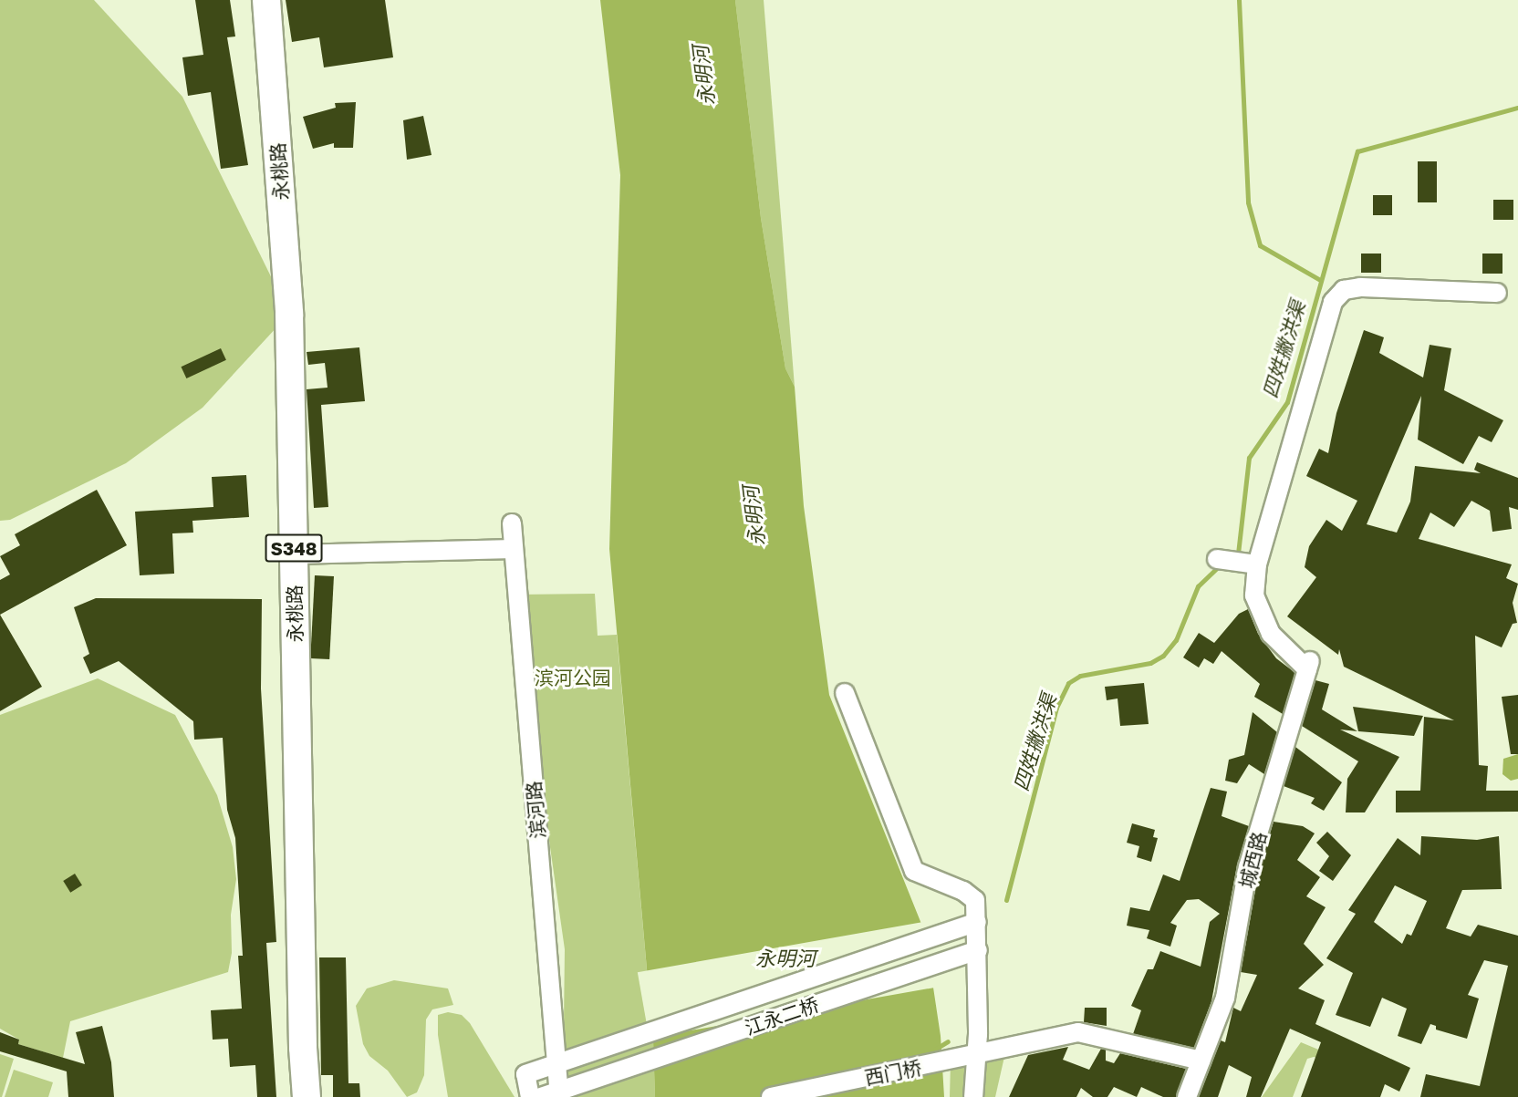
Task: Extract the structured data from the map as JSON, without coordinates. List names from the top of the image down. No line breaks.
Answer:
{"streets":{"main road":["永桃路","S348"],"street":["滨河路","城西路","江永二桥","西门桥"]},"crossings":[["滨河路","江永二桥"],["城西路","西门桥"]],"water":["永明河","四姓撇洪渠"],"parks":["滨河公园"]}
